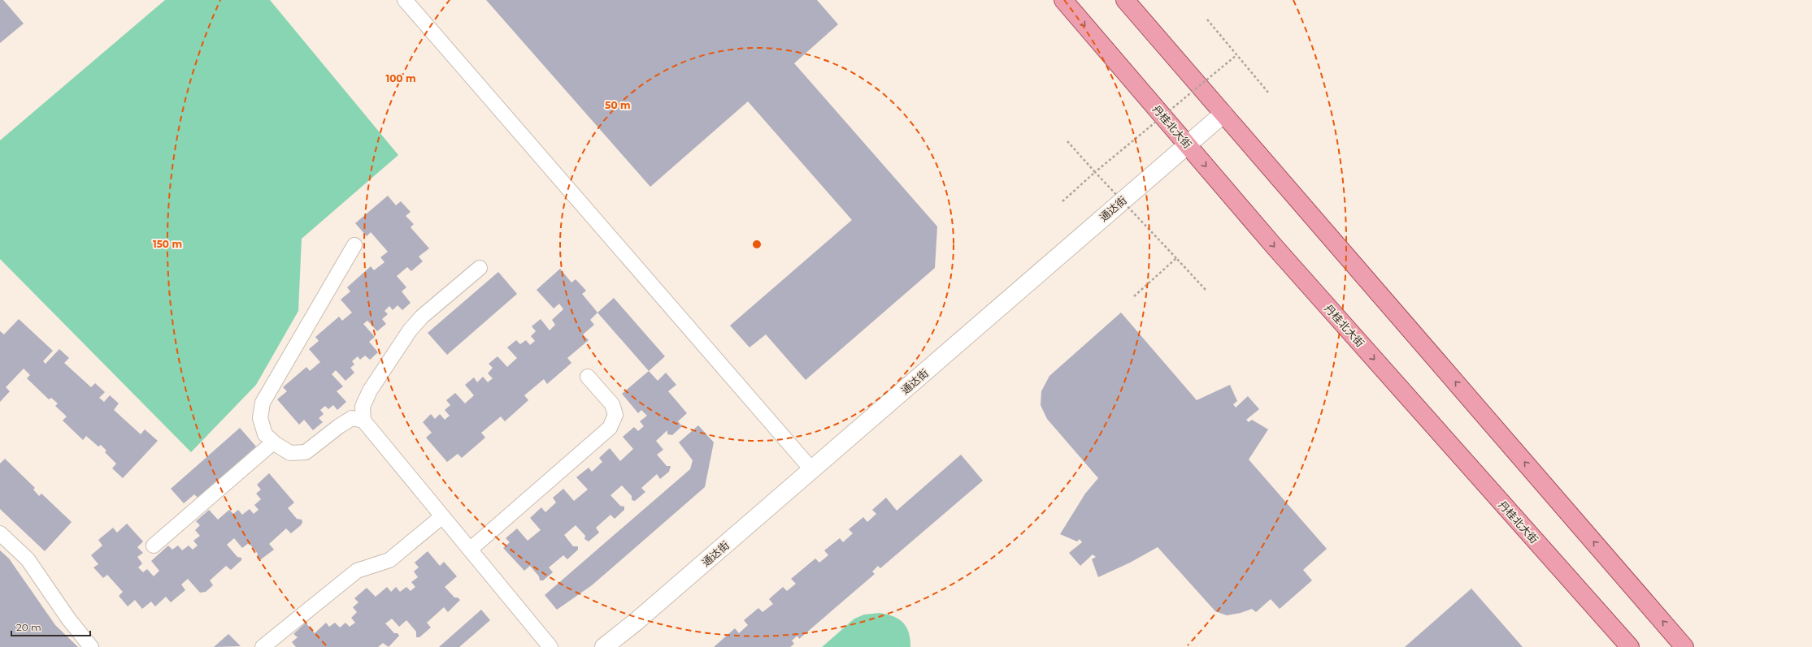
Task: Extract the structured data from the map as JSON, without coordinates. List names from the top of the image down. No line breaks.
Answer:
{"streets":{"main road":["丹桂北大街"],"street":["通达街"]},"crossings":[["丹桂北大街","通达街"]],"scale_bar":"20 m","rings":["100 m","50 m","150 m"]}
